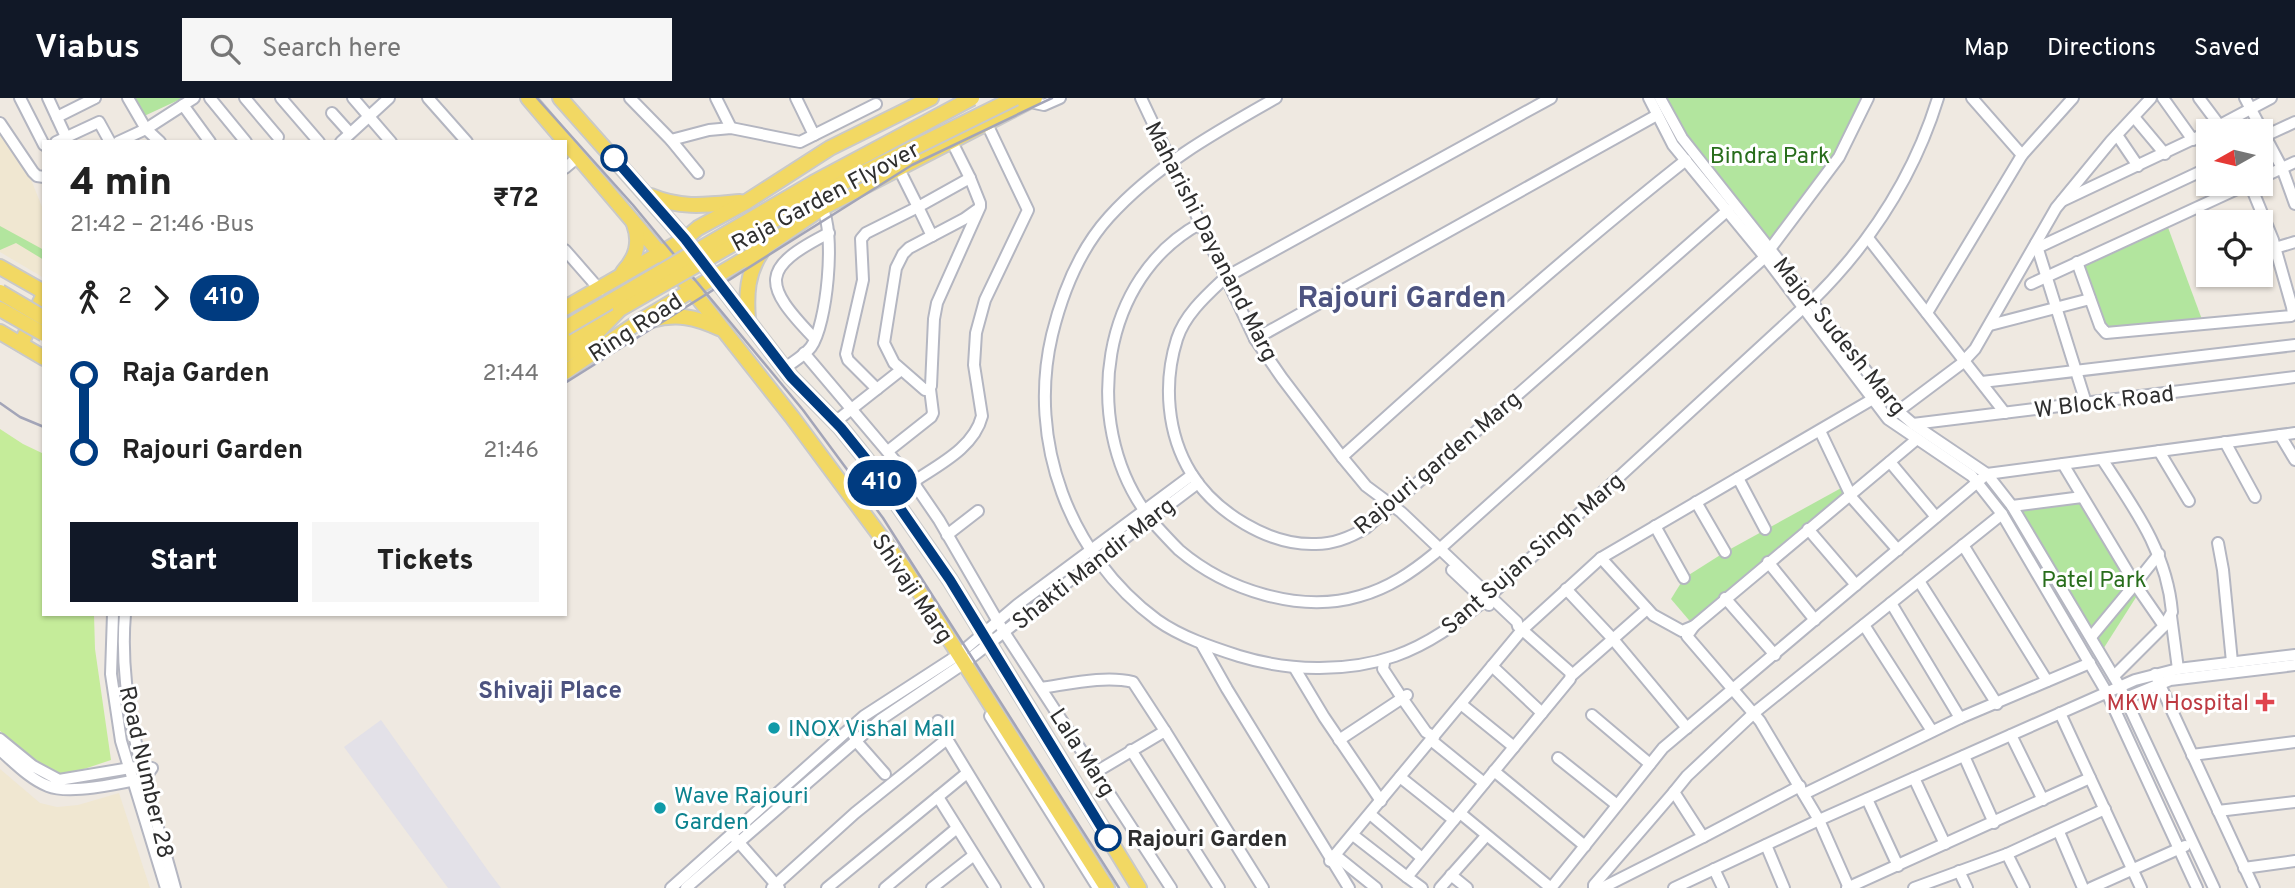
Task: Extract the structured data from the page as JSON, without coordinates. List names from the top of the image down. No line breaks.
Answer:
{"streets":{"main road":["Raja Garden Flyover","Ring Road","Shivaji Marg"],"street":["Maharishi Dayanand Marg","Major Sudesh Marg","W Block Road","Rajouri garden Marg","Sant Sujan Singh Marg","Shakti Mandir Marg","Lala Marg","Road Number 28"]},"crossings":[["Maharishi Dayanand Marg","Rajouri garden Marg"],["Maharishi Dayanand Marg","Sant Sujan Singh Marg"],["Ring Road","Shivaji Marg"],["Major Sudesh Marg","W Block Road"],["Major Sudesh Marg","Rajouri garden Marg"],["Major Sudesh Marg","Sant Sujan Singh Marg"],["Sant Sujan Singh Marg","Shakti Mandir Marg"],["Shakti Mandir Marg","Shivaji Marg"],["Shakti Mandir Marg","Lala Marg"]],"districts":["Rajouri Garden","Shivaji Place"],"parks":["Bindra Park","Patel Park"],"places":{"health":["MKW Hospital"],"other":["INOX Vishal Mall","Wave Rajouri Garden","Rajouri Garden"]},"lines":["bus line 410"],"north":"left","page":{"header":"Viabus","search":"Search here","nav":["Map","Directions","Saved"],"on_map":"410","heading":["4 min","21:42 – 21:46 · Bus","₹72"],"legs":["2","410"],"list":[{"name":"Raja Garden","value":"21:44"},{"name":"Rajouri Garden","value":"21:46"}],"buttons":["Start","Tickets"]}}
